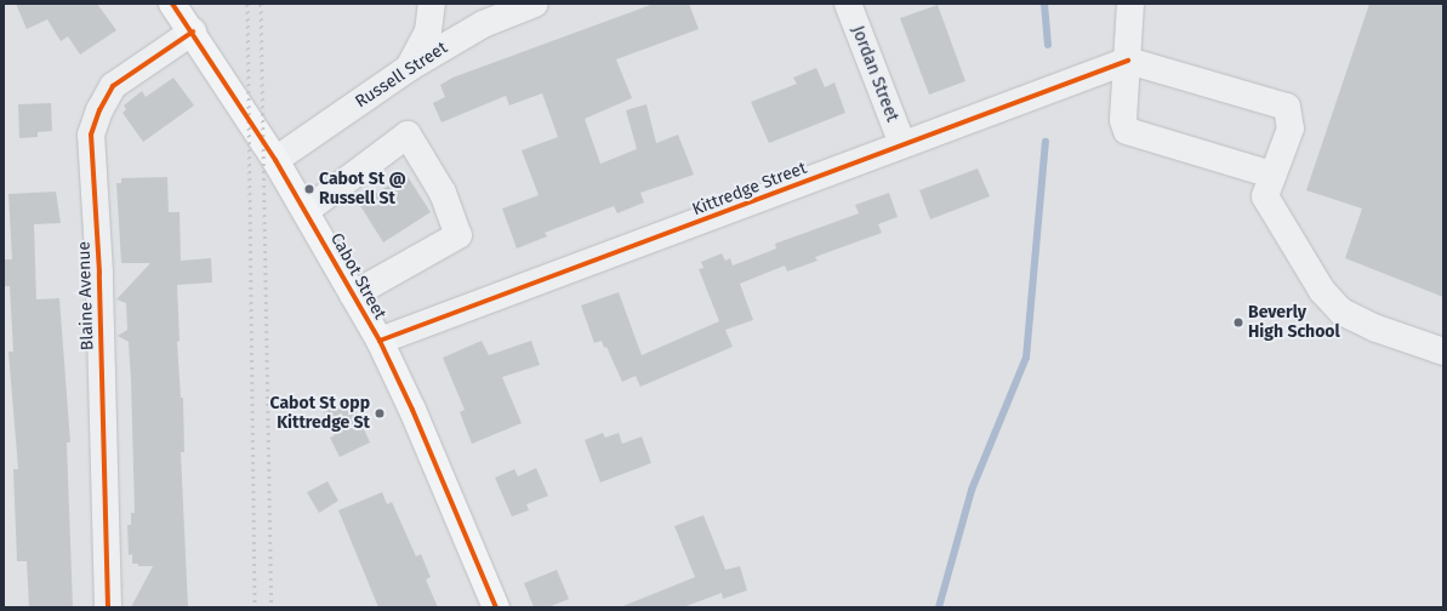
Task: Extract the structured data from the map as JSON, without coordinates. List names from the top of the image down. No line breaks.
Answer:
{"streets":{"highway":["Cabot Street"],"street":["Jordan Street","Russell Street","Kittredge Street","Blaine Avenue"]},"crossings":[["Jordan Street","Kittredge Street"],["Russell Street","Cabot Street"],["Kittredge Street","Cabot Street"],["Cabot Street","Blaine Avenue"]],"places":["Cabot St @ Russell St","Beverly High School","Cabot St opp Kittredge St"]}
